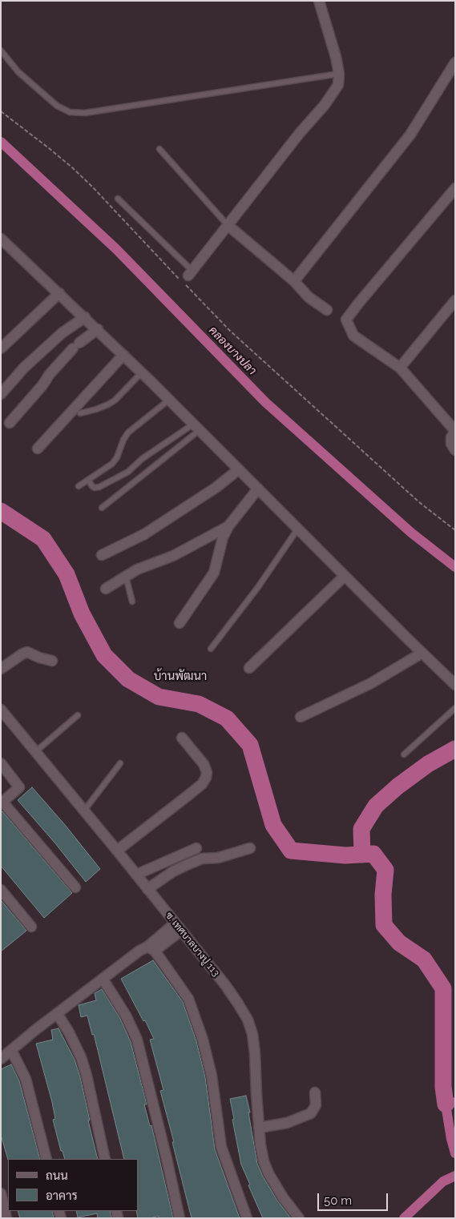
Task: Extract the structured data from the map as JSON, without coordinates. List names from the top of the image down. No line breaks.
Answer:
{"streets":{"street":["ซ. เทศบาลบางปู 113"]},"districts":["บ้านพัฒนา"],"water":["คลองบางปลา"],"legend":["ถนน","อาคาร"],"scale_bar":"50 m"}
